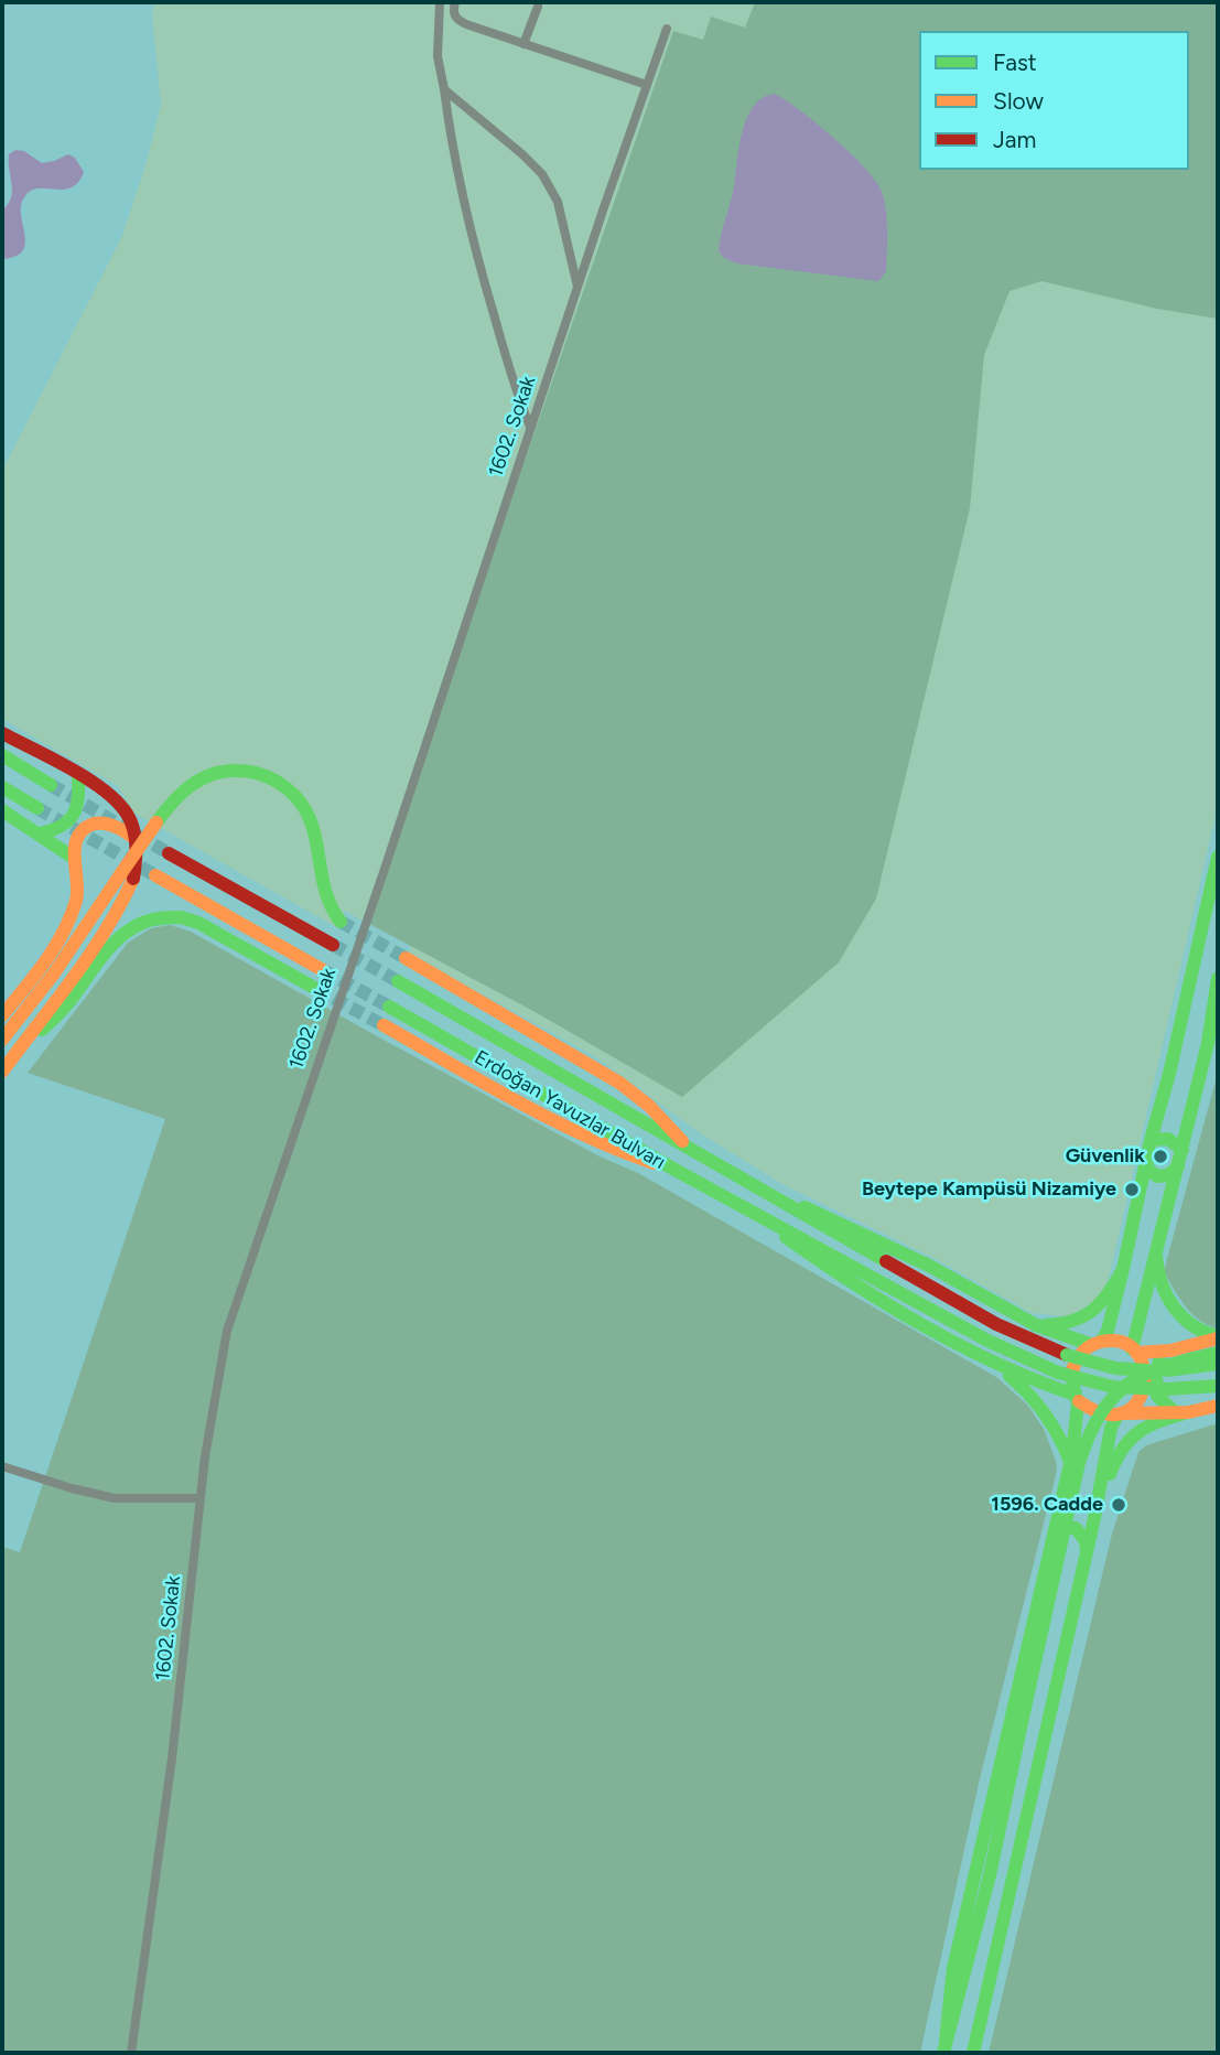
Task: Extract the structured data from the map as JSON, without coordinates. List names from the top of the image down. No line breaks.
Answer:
{"streets":{"main road":["Erdoğan Yavuzlar Bulvarı"],"street":["1602. Sokak"]},"places":["Güvenlik","Beytepe Kampüsü Nizamiye","1596. Cadde"],"legend":["Fast","Slow","Jam"]}
